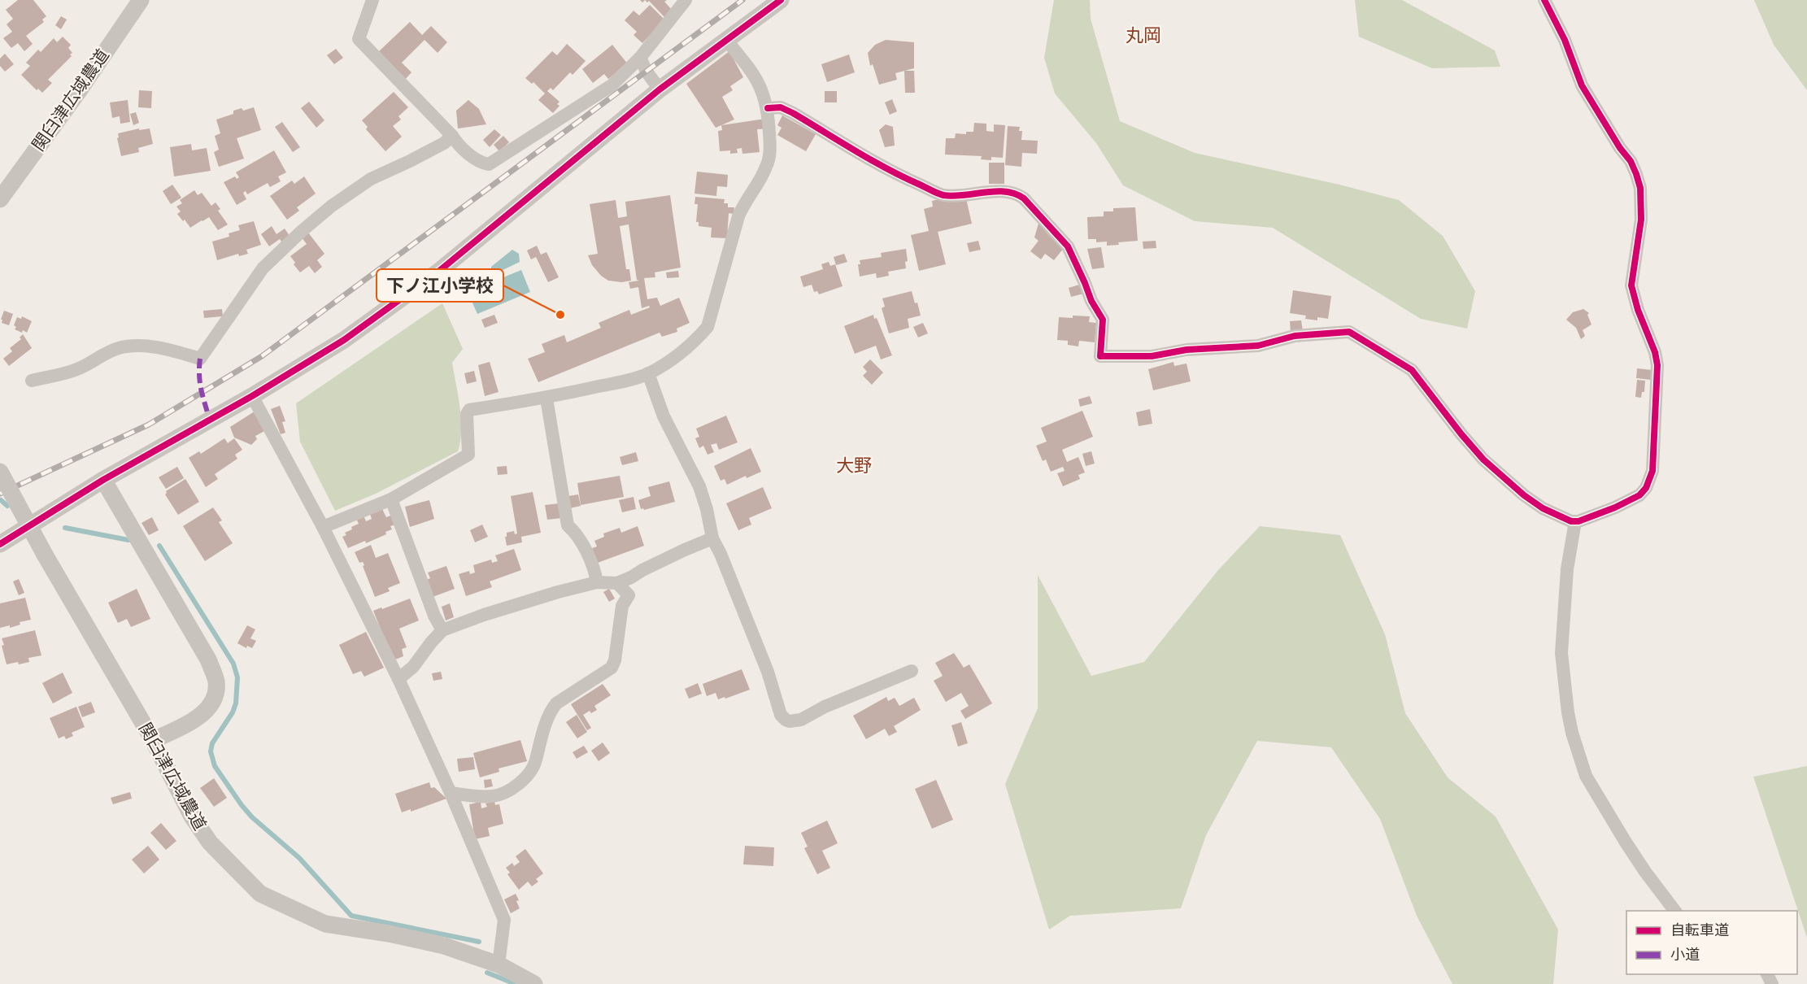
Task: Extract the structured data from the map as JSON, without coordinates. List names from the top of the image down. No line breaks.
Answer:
{"streets":{"street":["関臼津広域農道"]},"districts":["丸岡","大野"],"places":["下ノ江小学校"],"legend":["自転車道","小道"]}
